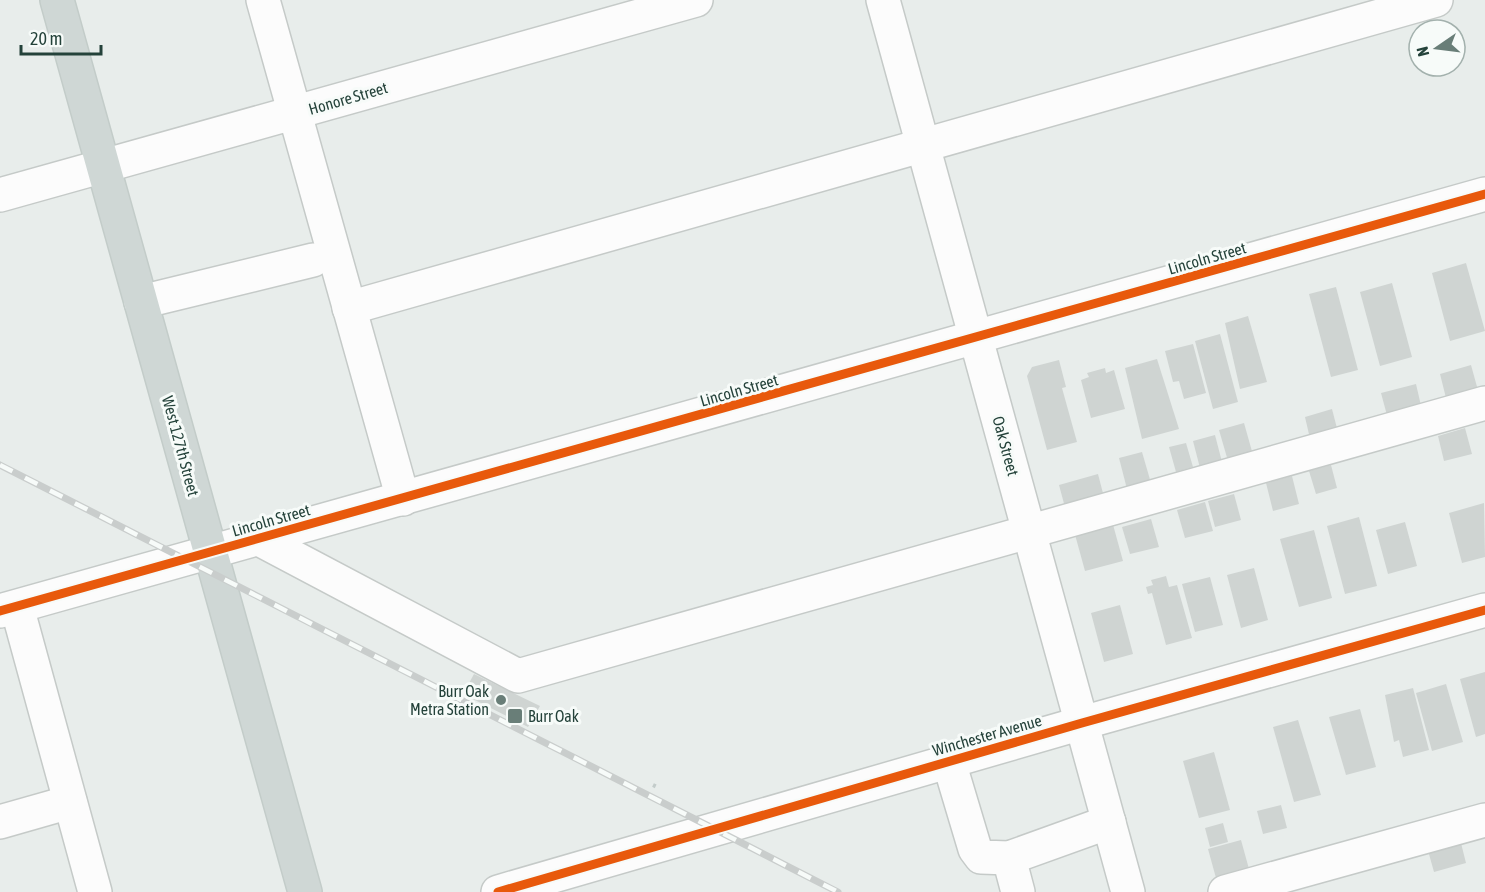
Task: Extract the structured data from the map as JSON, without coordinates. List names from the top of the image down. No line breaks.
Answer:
{"streets":{"main road":["West 127th Street"],"street":["Honore Street","Lincoln Street","Oak Street","Winchester Avenue"]},"crossings":[["Honore Street","West 127th Street"],["Lincoln Street","West 127th Street"],["Lincoln Street","Oak Street"],["Oak Street","Winchester Avenue"]],"places":{"other":["Burr Oak Metra Station"],"transit":["Burr Oak"]},"scale_bar":"20 m","north":"left"}
